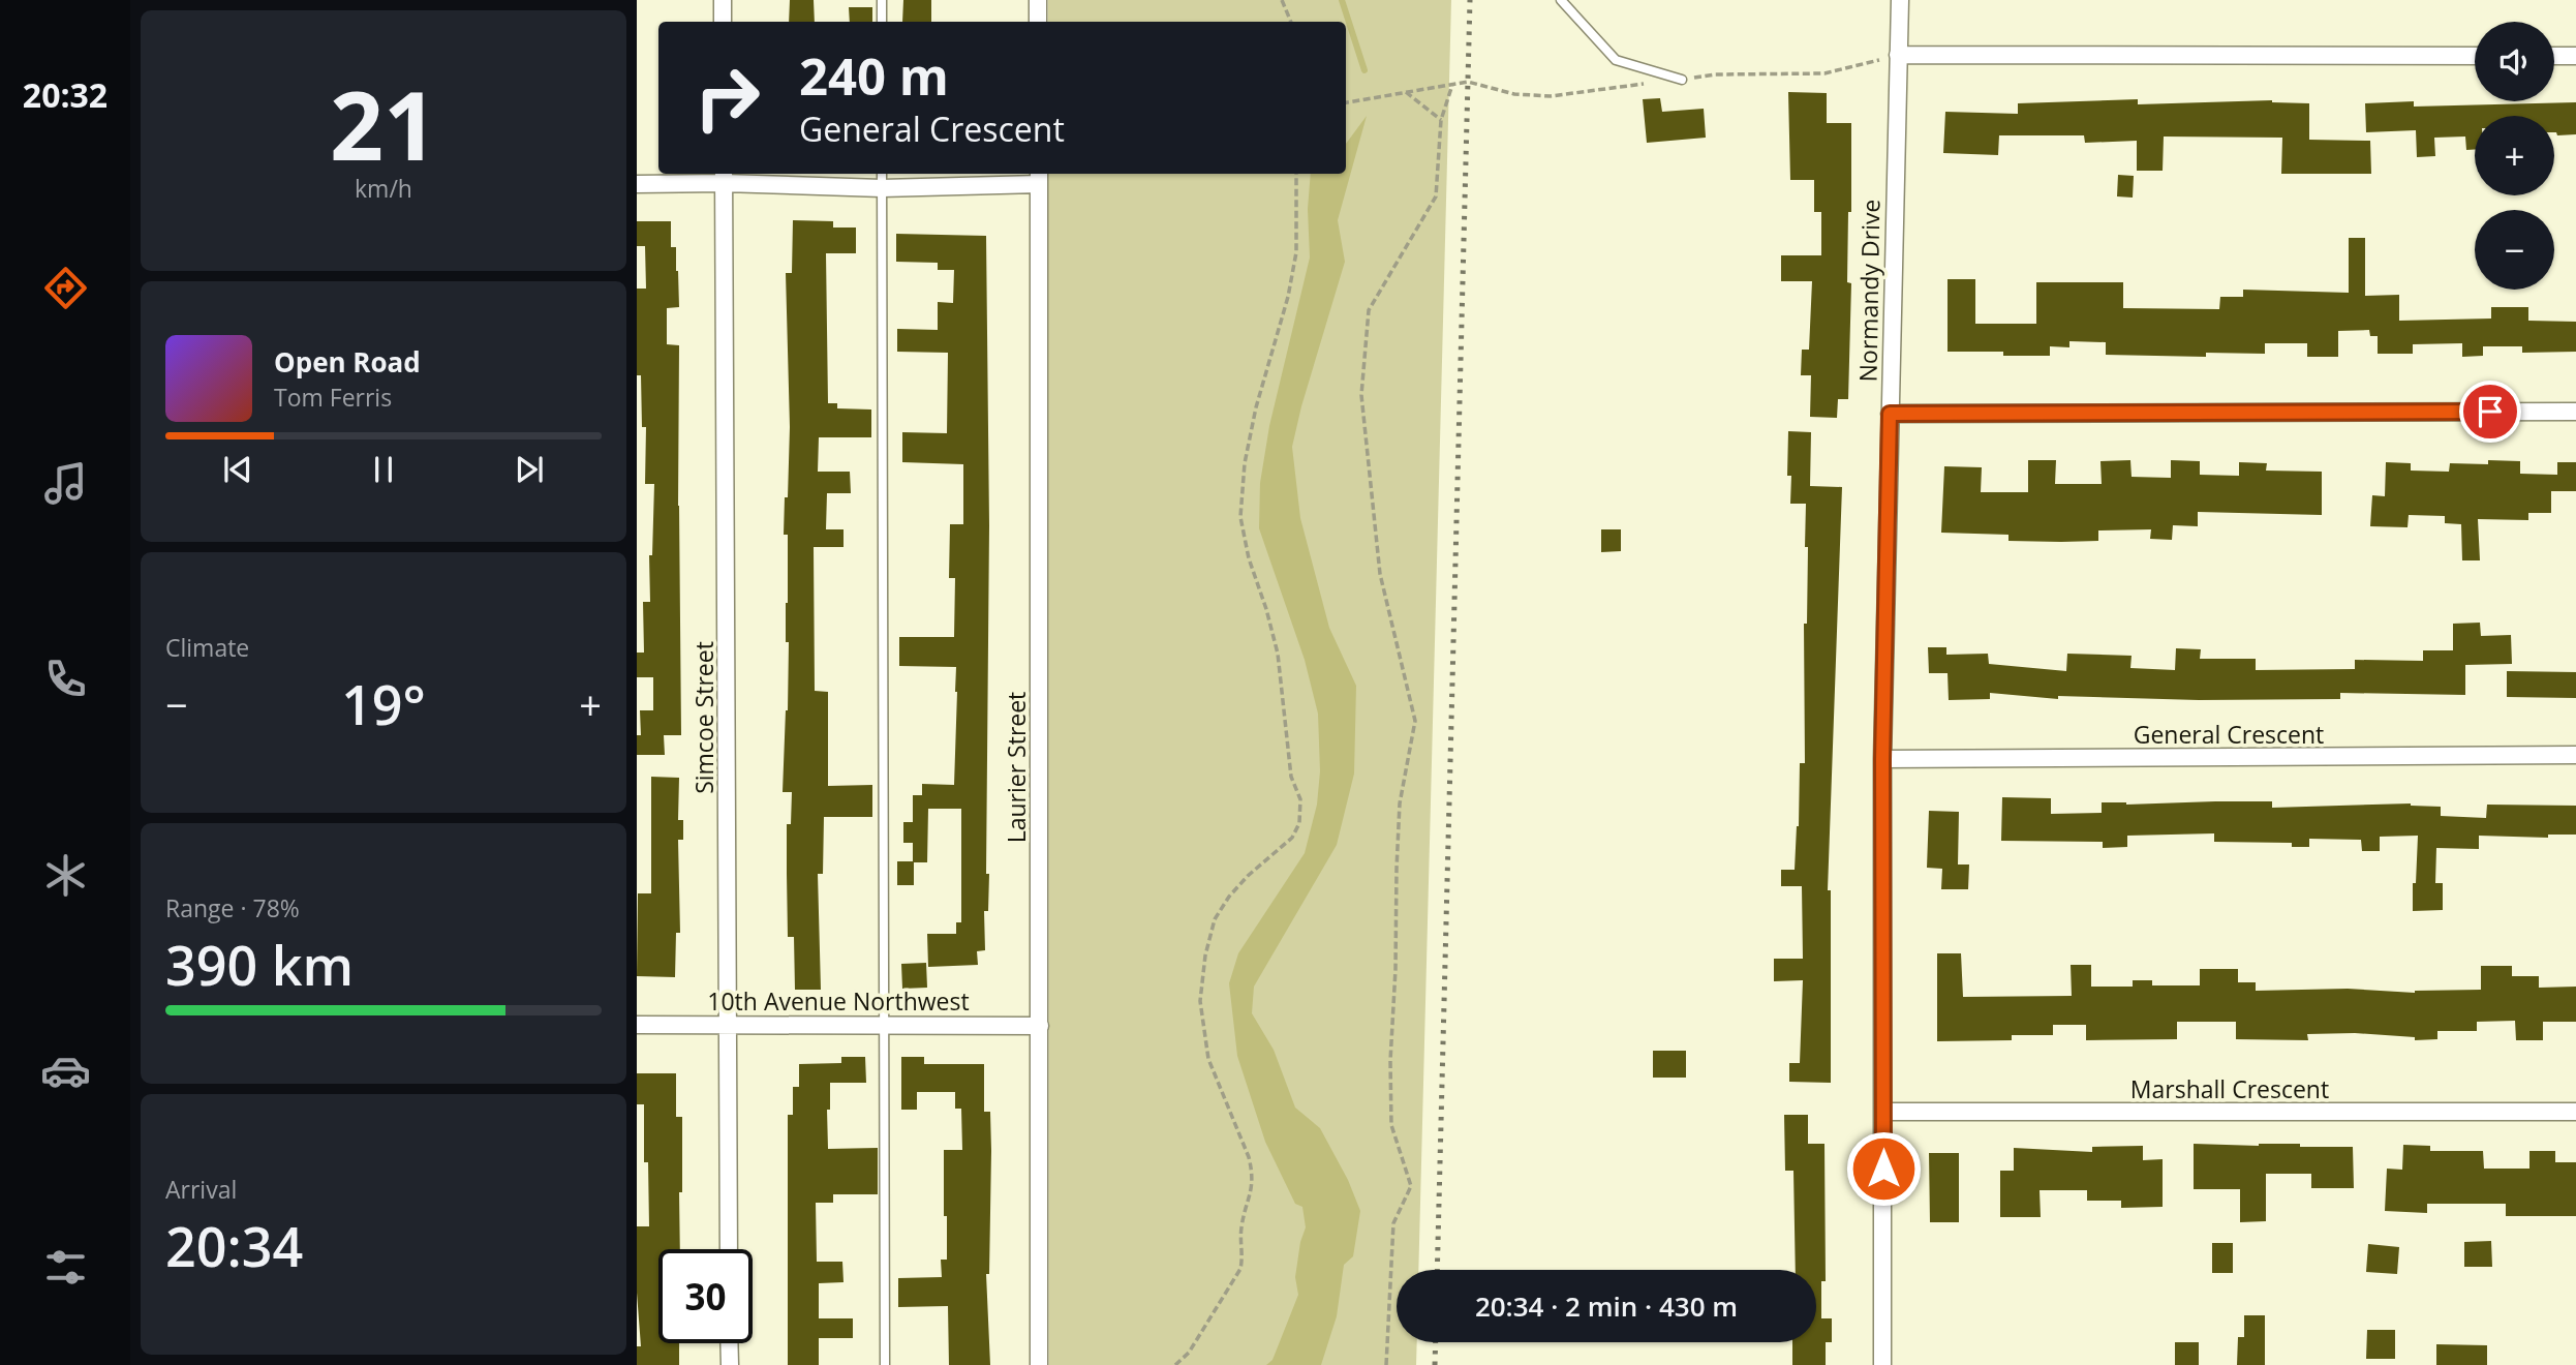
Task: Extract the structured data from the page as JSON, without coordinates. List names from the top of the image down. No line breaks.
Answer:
{"streets":{"street":["Normandy Drive","Simcoe Street","General Crescent","Laurier Street","10th Avenue Northwest","Marshall Crescent"]},"crossings":[["Normandy Drive","General Crescent"],["Normandy Drive","Marshall Crescent"],["Simcoe Street","10th Avenue Northwest"],["Laurier Street","10th Avenue Northwest"]],"page":{"tabs":"20:32","tile":[["21","km/h"],"Climate",["Range · 78%","390 km"],["Arrival","20:34"]],"map_buttons":["+","−"],"turn":["240 m","General Crescent"],"song":["Open Road","Tom Ferris"],"heat":["−","19°","+"],"limit":"30","trip":"20:34 · 2 min · 430 m"}}
